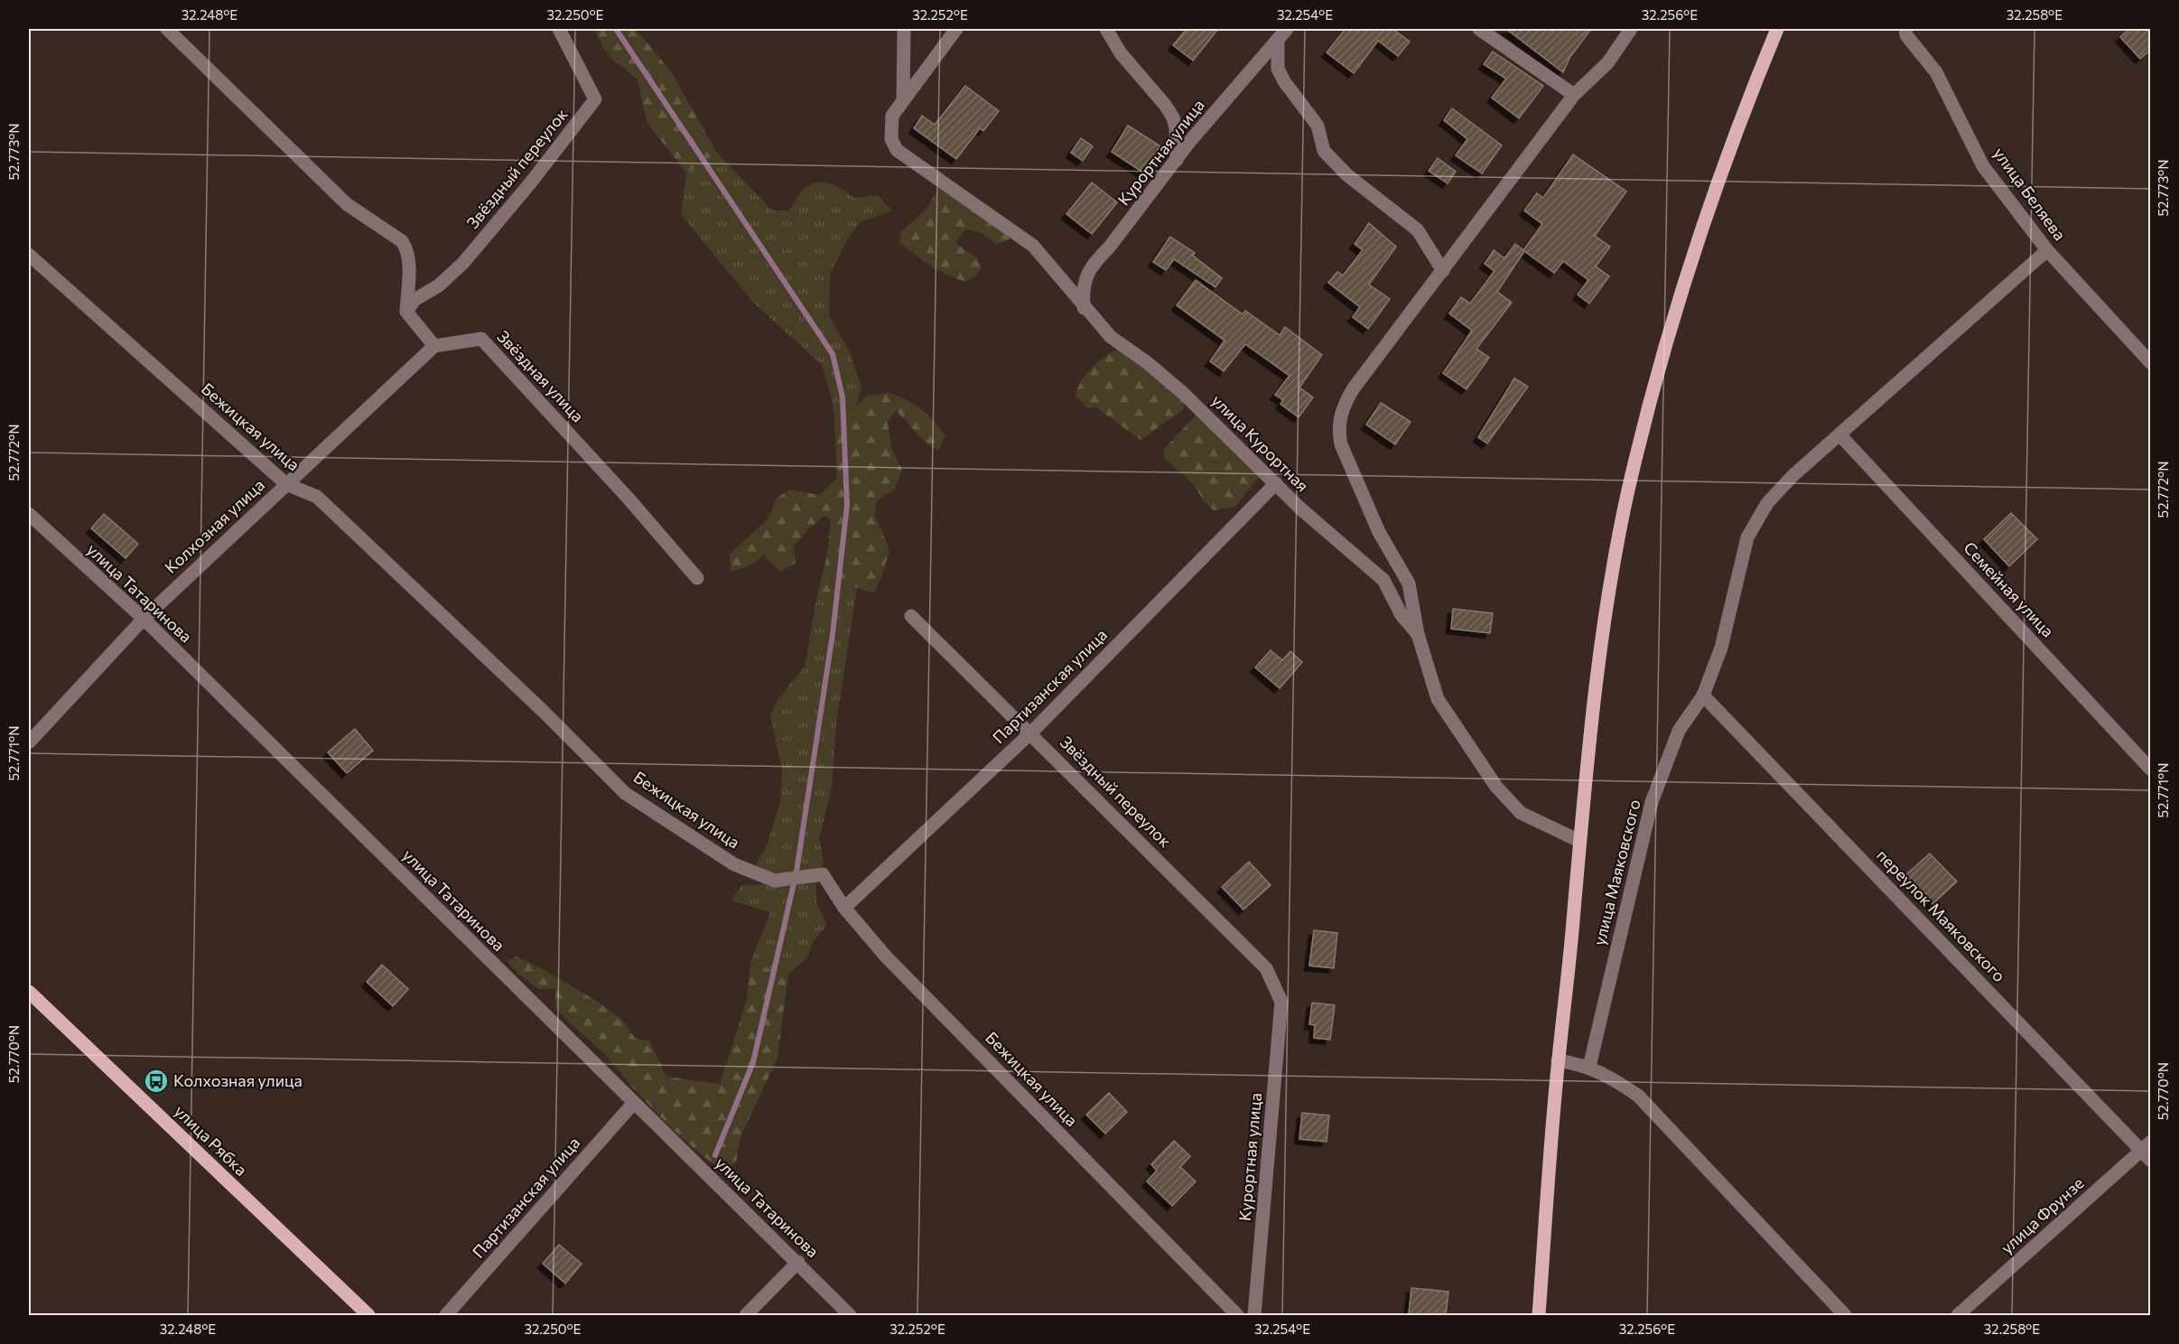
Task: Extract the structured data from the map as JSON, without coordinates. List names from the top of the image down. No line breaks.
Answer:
{"streets":{"main road":["улица Рябка"],"street":["Курортная улица","Звёздный переулок","улица Беляева","Звёздная улица","Бежицкая улица","улица Курортная","Колхозная улица","Семейная улица","улица Татаринова","Партизанская улица","улица Маяковского","переулок Маяковского","улица Фрунзе"]},"crossings":[["Курортная улица","Звёздный переулок"],["Курортная улица","улица Курортная"],["Звёздный переулок","Партизанская улица"],["улица Беляева","улица Маяковского"],["Звёздная улица","Колхозная улица"],["Бежицкая улица","Колхозная улица"],["Бежицкая улица","Партизанская улица"],["улица Курортная","Партизанская улица"],["Колхозная улица","улица Татаринова"],["Семейная улица","улица Маяковского"],["улица Татаринова","Партизанская улица"],["улица Маяковского","переулок Маяковского"],["переулок Маяковского","улица Фрунзе"]],"places":{"bus stop":["Колхозная улица"]},"coordinates":["32.248°E","32.250°E","32.252°E","32.254°E","32.256°E","32.258°E","52.773°N","52.772°N","52.771°N","52.770°N"]}
